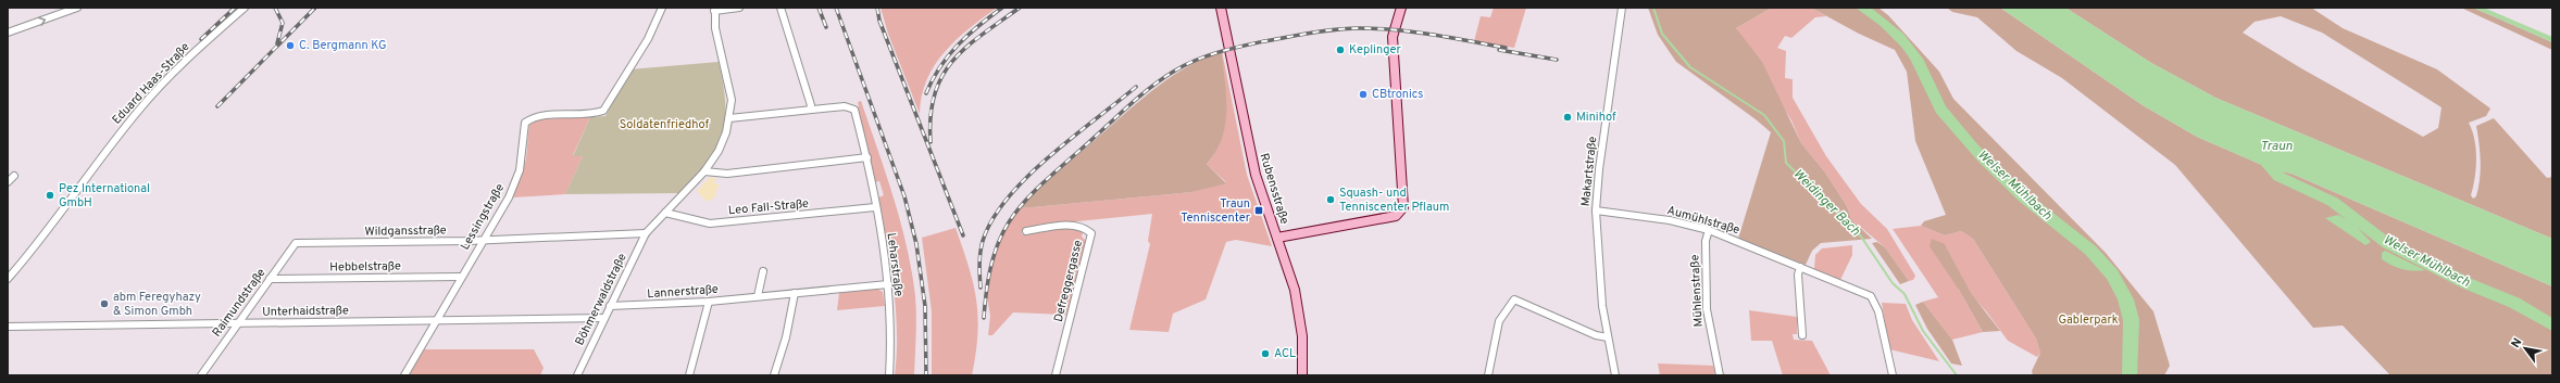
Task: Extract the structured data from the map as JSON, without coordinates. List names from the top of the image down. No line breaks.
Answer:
{"streets":{"street":["Eduard Haas-Straße","Makartstraße","Rubensstraße","Leo Fall-Straße","Lessingstraße","Aumühlstraße","Wildgansstraße","Leharstraße","Hebbelstraße","Defreggergasse","Mühlenstraße","Lannerstraße","Böhmerwaldstraße","Raimundstraße","Unterhaidstraße"]},"crossings":[["Makartstraße","Aumühlstraße"],["Leo Fall-Straße","Leharstraße"],["Leo Fall-Straße","Böhmerwaldstraße"],["Lessingstraße","Wildgansstraße"],["Lessingstraße","Hebbelstraße"],["Lessingstraße","Unterhaidstraße"],["Aumühlstraße","Mühlenstraße"],["Wildgansstraße","Böhmerwaldstraße"],["Wildgansstraße","Raimundstraße"],["Leharstraße","Lannerstraße"],["Leharstraße","Böhmerwaldstraße"],["Hebbelstraße","Raimundstraße"],["Lannerstraße","Böhmerwaldstraße"],["Böhmerwaldstraße","Unterhaidstraße"],["Raimundstraße","Unterhaidstraße"]],"water":["Traun","Welser Mühlbach","Weidinger Bach"],"parks":["Soldatenfriedhof","Gablerpark"],"places":{"other":["C. Bergmann KG","Keplinger","CBtronics","Minihof","Pez International GmbH","Squash- und Tenniscenter Pflaum","abm Feregyhazy & Simon Gmbh","ACL"],"transit":["Traun Tenniscenter"]},"north":"top left"}
